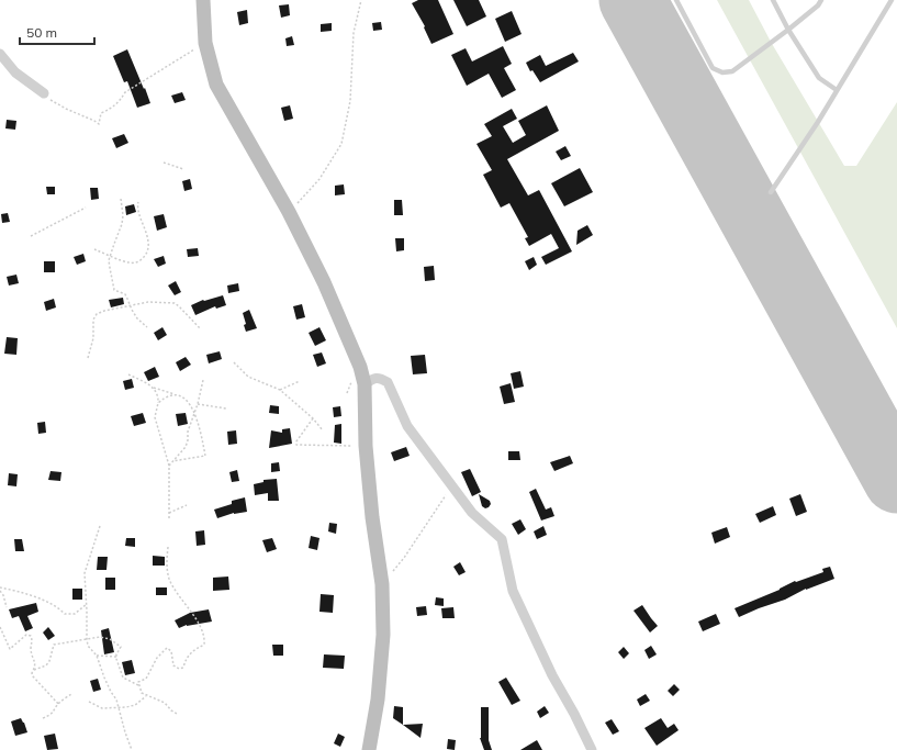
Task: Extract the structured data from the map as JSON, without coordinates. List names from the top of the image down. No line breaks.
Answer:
{"scale_bar":"50 m"}
